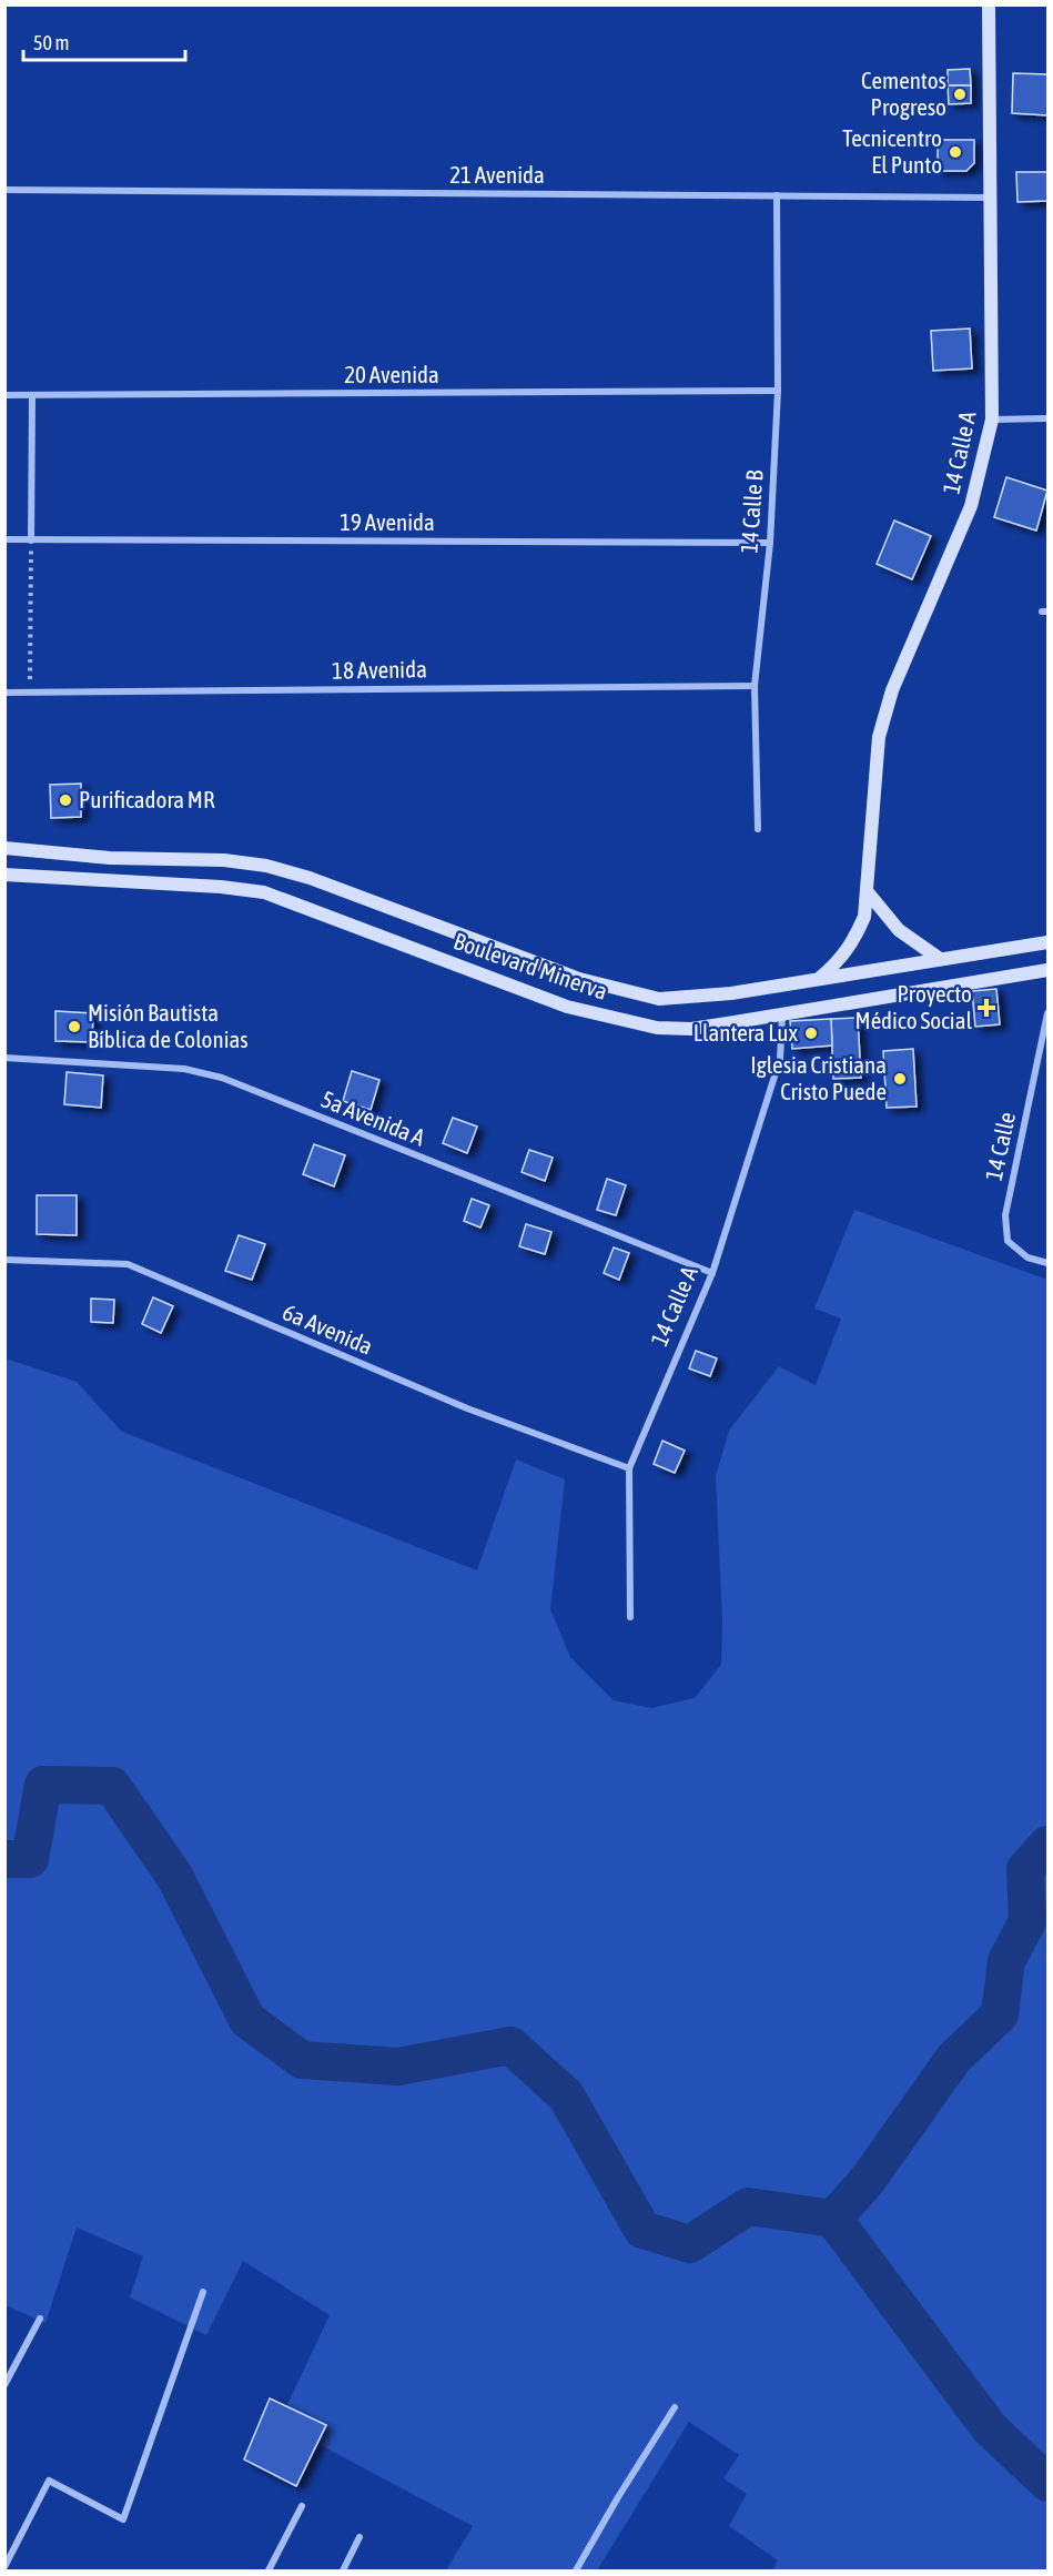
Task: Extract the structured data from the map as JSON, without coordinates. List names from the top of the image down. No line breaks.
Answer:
{"streets":{"street":["21 Avenida","20 Avenida","14 Calle A","14 Calle B","19 Avenida","18 Avenida","Boulevard Minerva","5a Avenida A","14 Calle","6a Avenida"]},"crossings":[["21 Avenida","14 Calle A"],["21 Avenida","14 Calle B"],["20 Avenida","14 Calle B"],["14 Calle A","Boulevard Minerva"],["14 Calle A","5a Avenida A"],["14 Calle A","6a Avenida"],["14 Calle B","19 Avenida"],["14 Calle B","18 Avenida"]],"places":{"other":["Cementos Progreso","Tecnicentro El Punto","Purificadora MR","Misión Bautista Bíblica de Colonias","Llantera Lux","Iglesia Cristiana Cristo Puede"],"health":["Proyecto Médico Social"]},"scale_bar":"50 m"}
